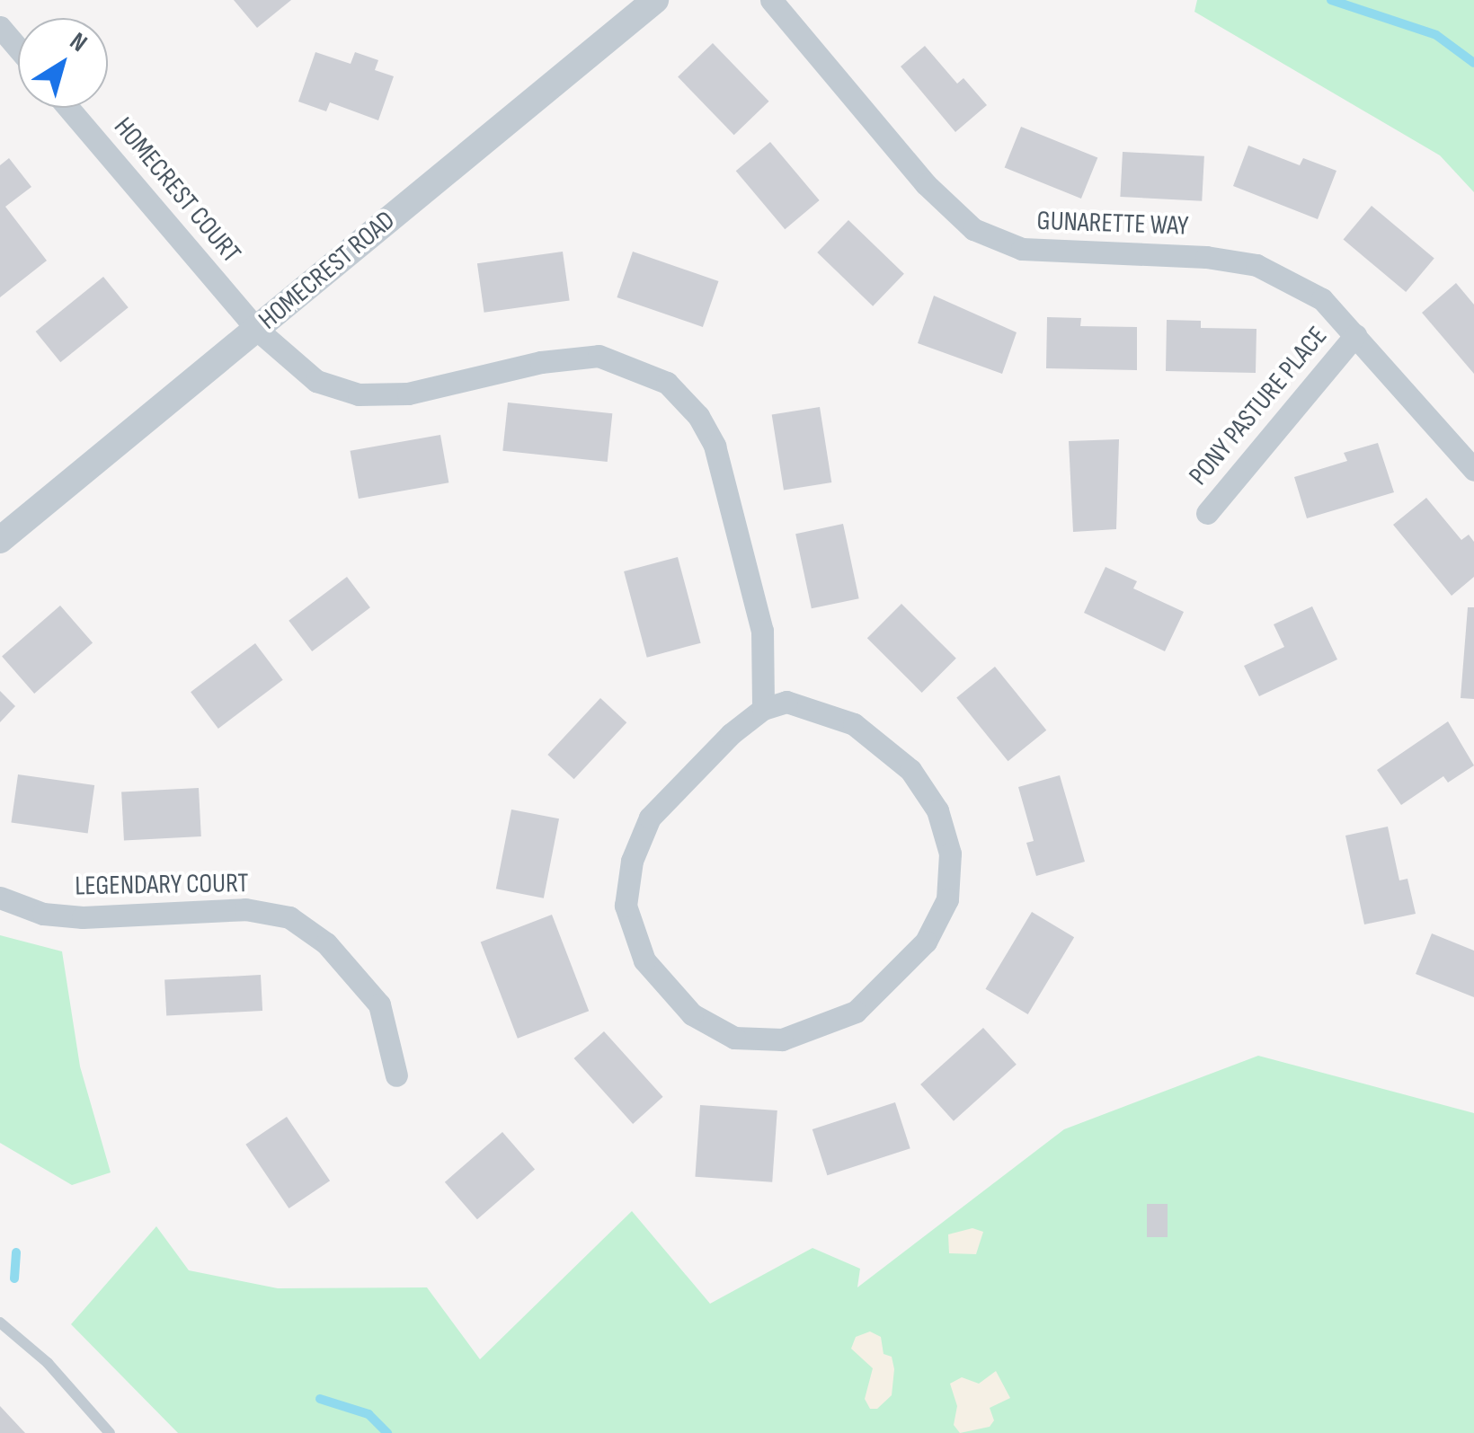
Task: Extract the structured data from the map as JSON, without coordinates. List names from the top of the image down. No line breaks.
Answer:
{"streets":{"street":["HOMECREST COURT","GUNARETTE WAY","HOMECREST ROAD","PONY PASTURE PLACE","LEGENDARY COURT"]},"crossings":[["HOMECREST COURT","HOMECREST ROAD"],["GUNARETTE WAY","PONY PASTURE PLACE"]],"north":"top right"}
